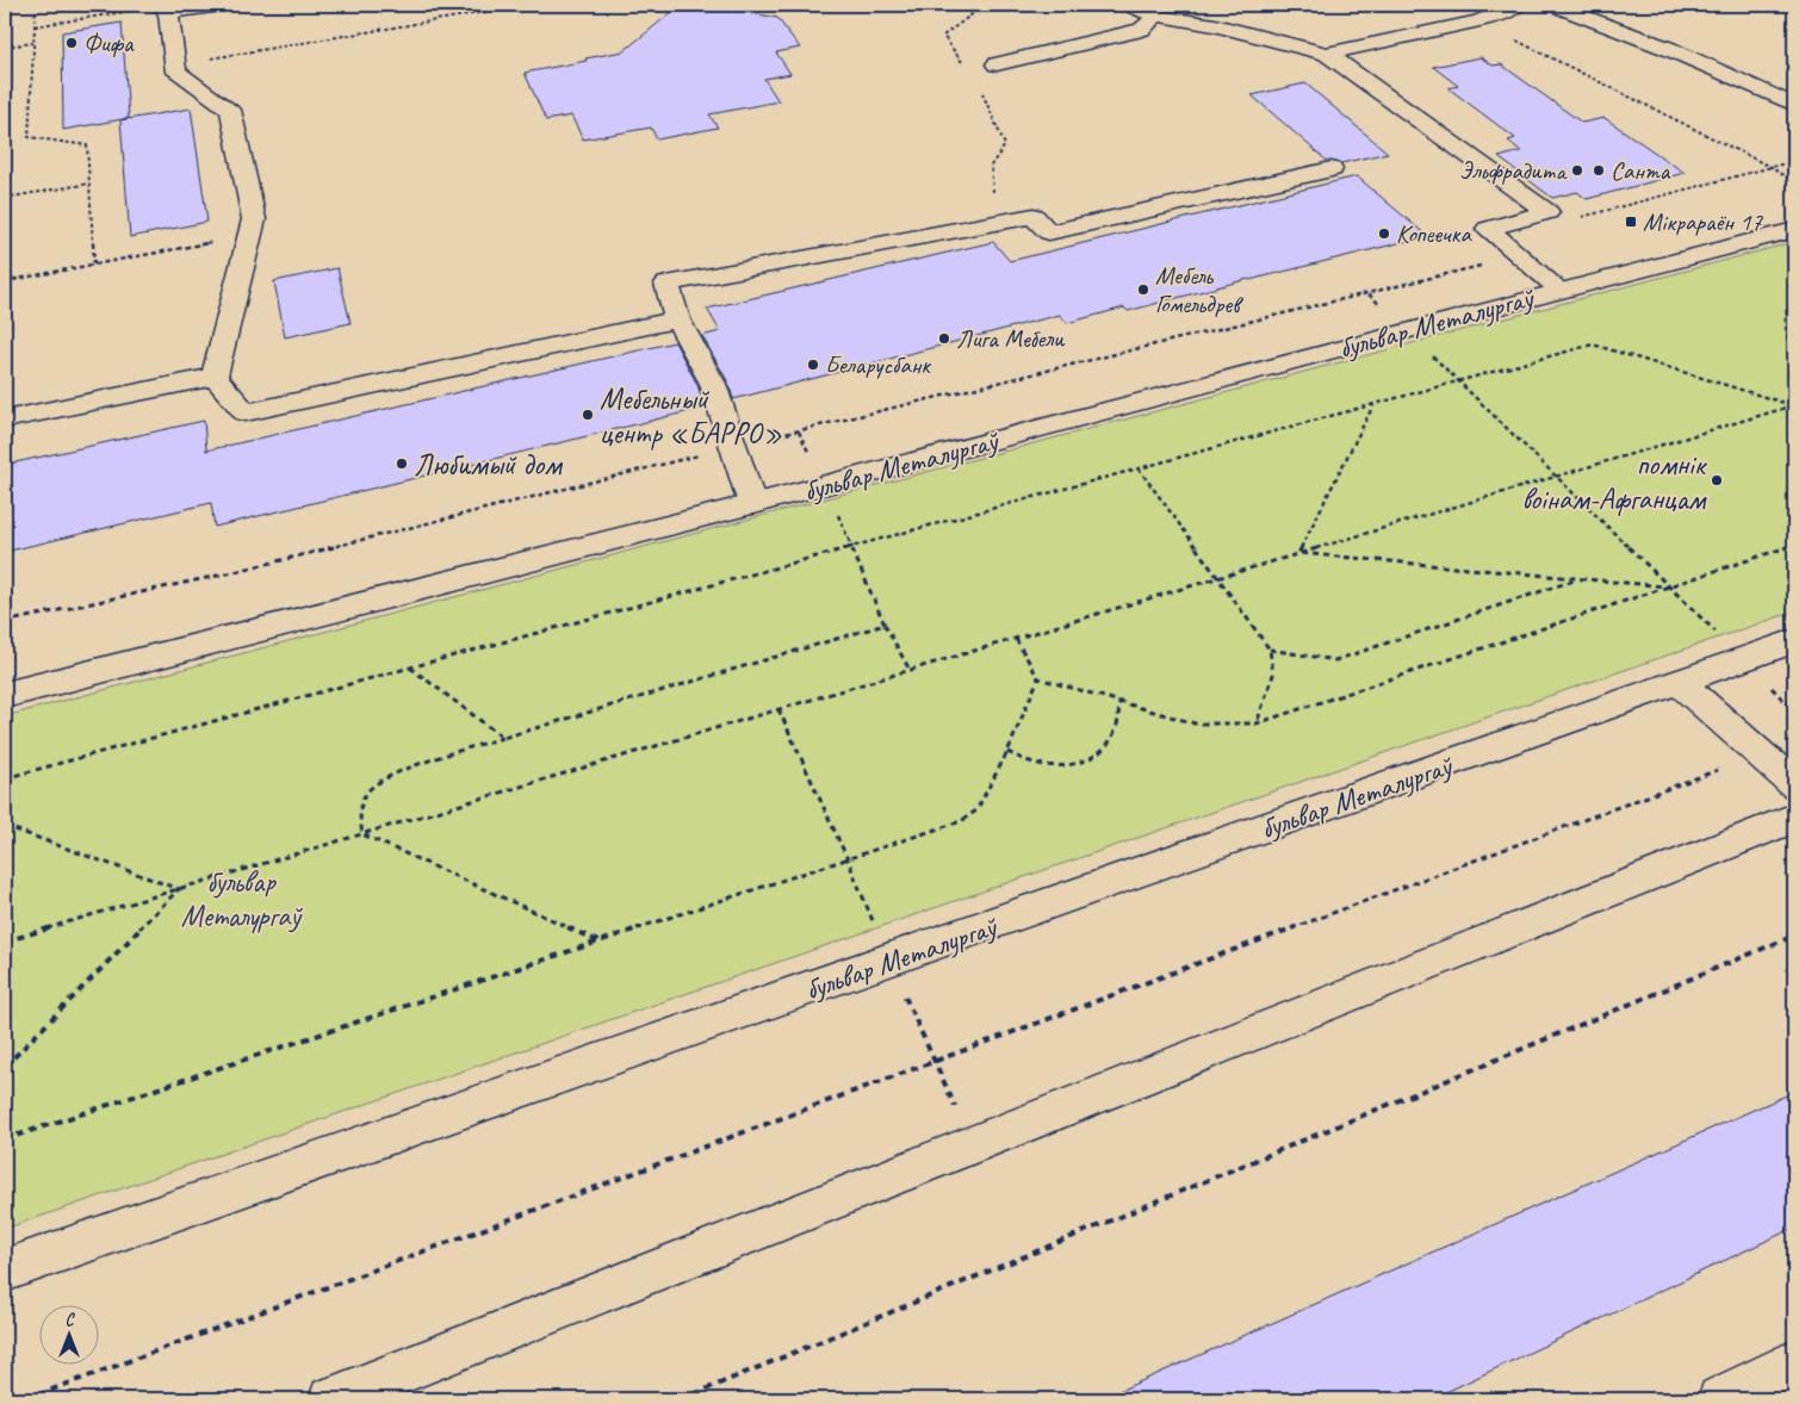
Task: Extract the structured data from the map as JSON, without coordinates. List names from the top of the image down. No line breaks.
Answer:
{"streets":{"main road":["бульвар Металургаў"]},"parks":["бульвар Металургаў"],"places":{"other":["Фифа","Эльфрадита","Санта","Копеечка","Мебель Гомельдрев","Лига Мебели","Беларусбанк","Мебельный центр «БАРРО»","Любимый дом","помнік воінам-Афганцам"],"transit":["Мікрараён 17"]},"north":"top"}
